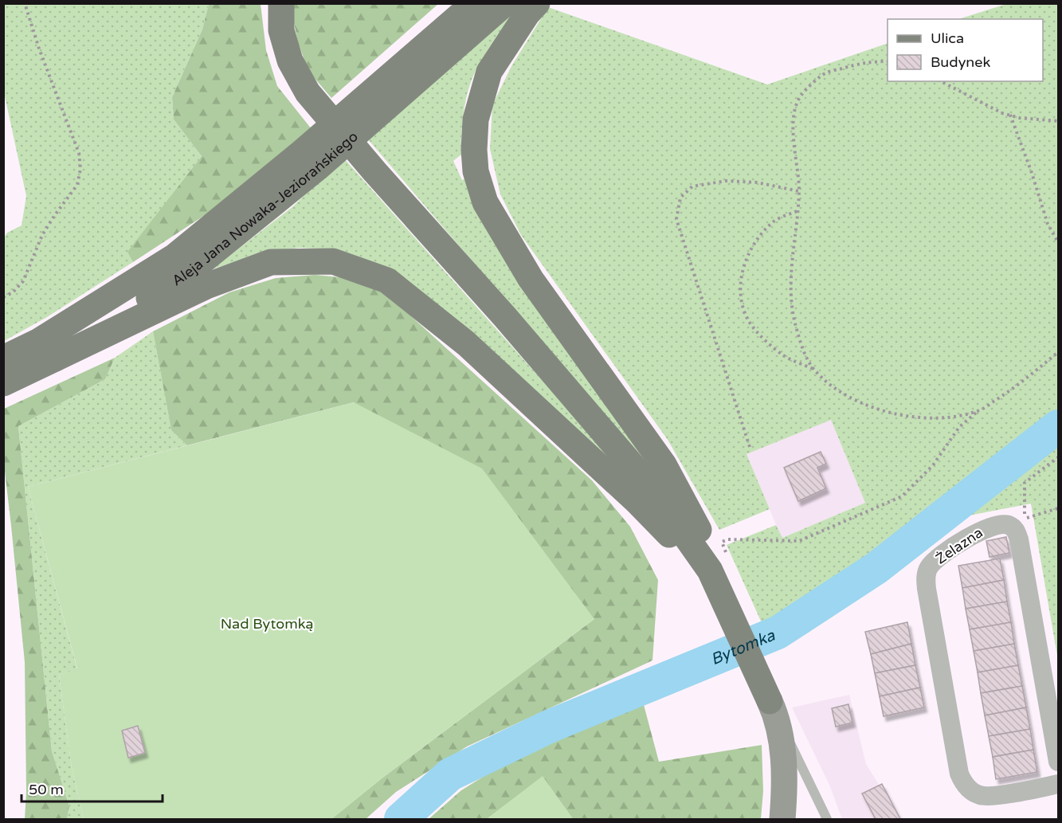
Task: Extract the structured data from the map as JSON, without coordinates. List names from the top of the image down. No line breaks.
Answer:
{"streets":{"main road":["Aleja Jana Nowaka-Jeziorańskiego"],"street":["Żelazna"]},"water":["Bytomka"],"parks":["Nad Bytomką"],"legend":["Ulica","Budynek"],"scale_bar":"50 m"}
